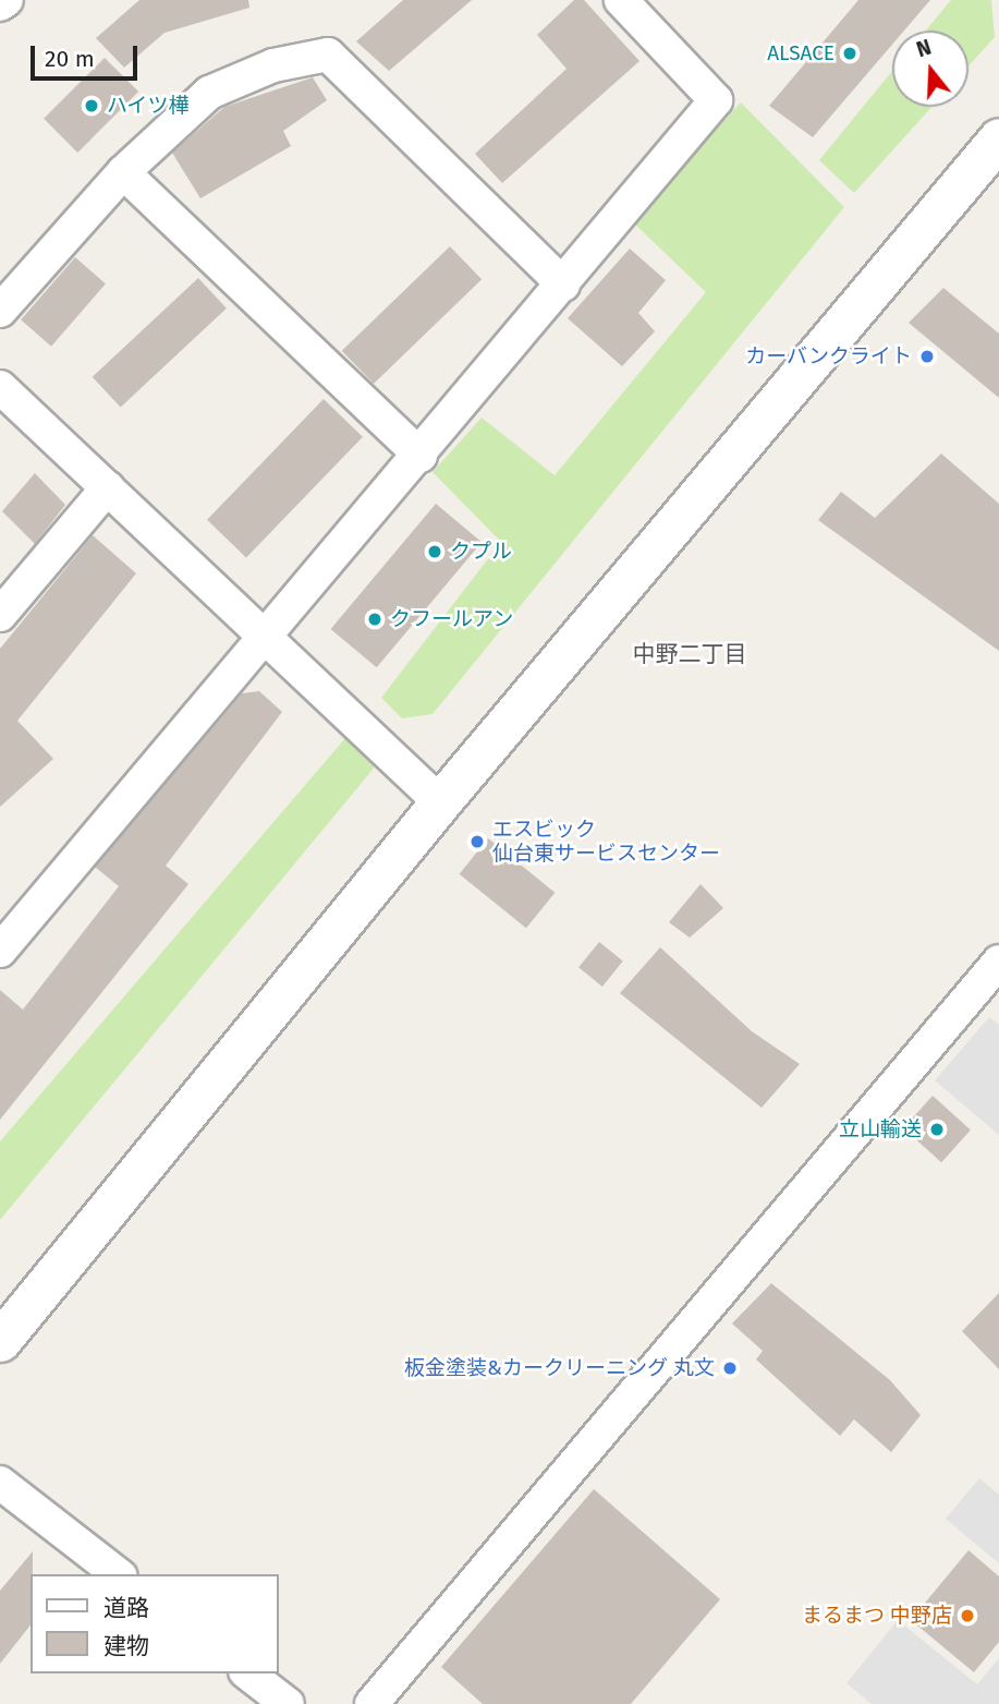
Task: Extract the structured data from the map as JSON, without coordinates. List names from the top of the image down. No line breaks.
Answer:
{"districts":["中野二丁目"],"places":["ALSACE","ハイツ樺","カーバンクライト","クプル","クフールアン","エスビック 仙台東サービスセンター","立山輸送","板金塗装&カークリーニング 丸文","まるまつ 中野店"],"legend":["道路","建物"],"scale_bar":"20 m","north":"top"}
